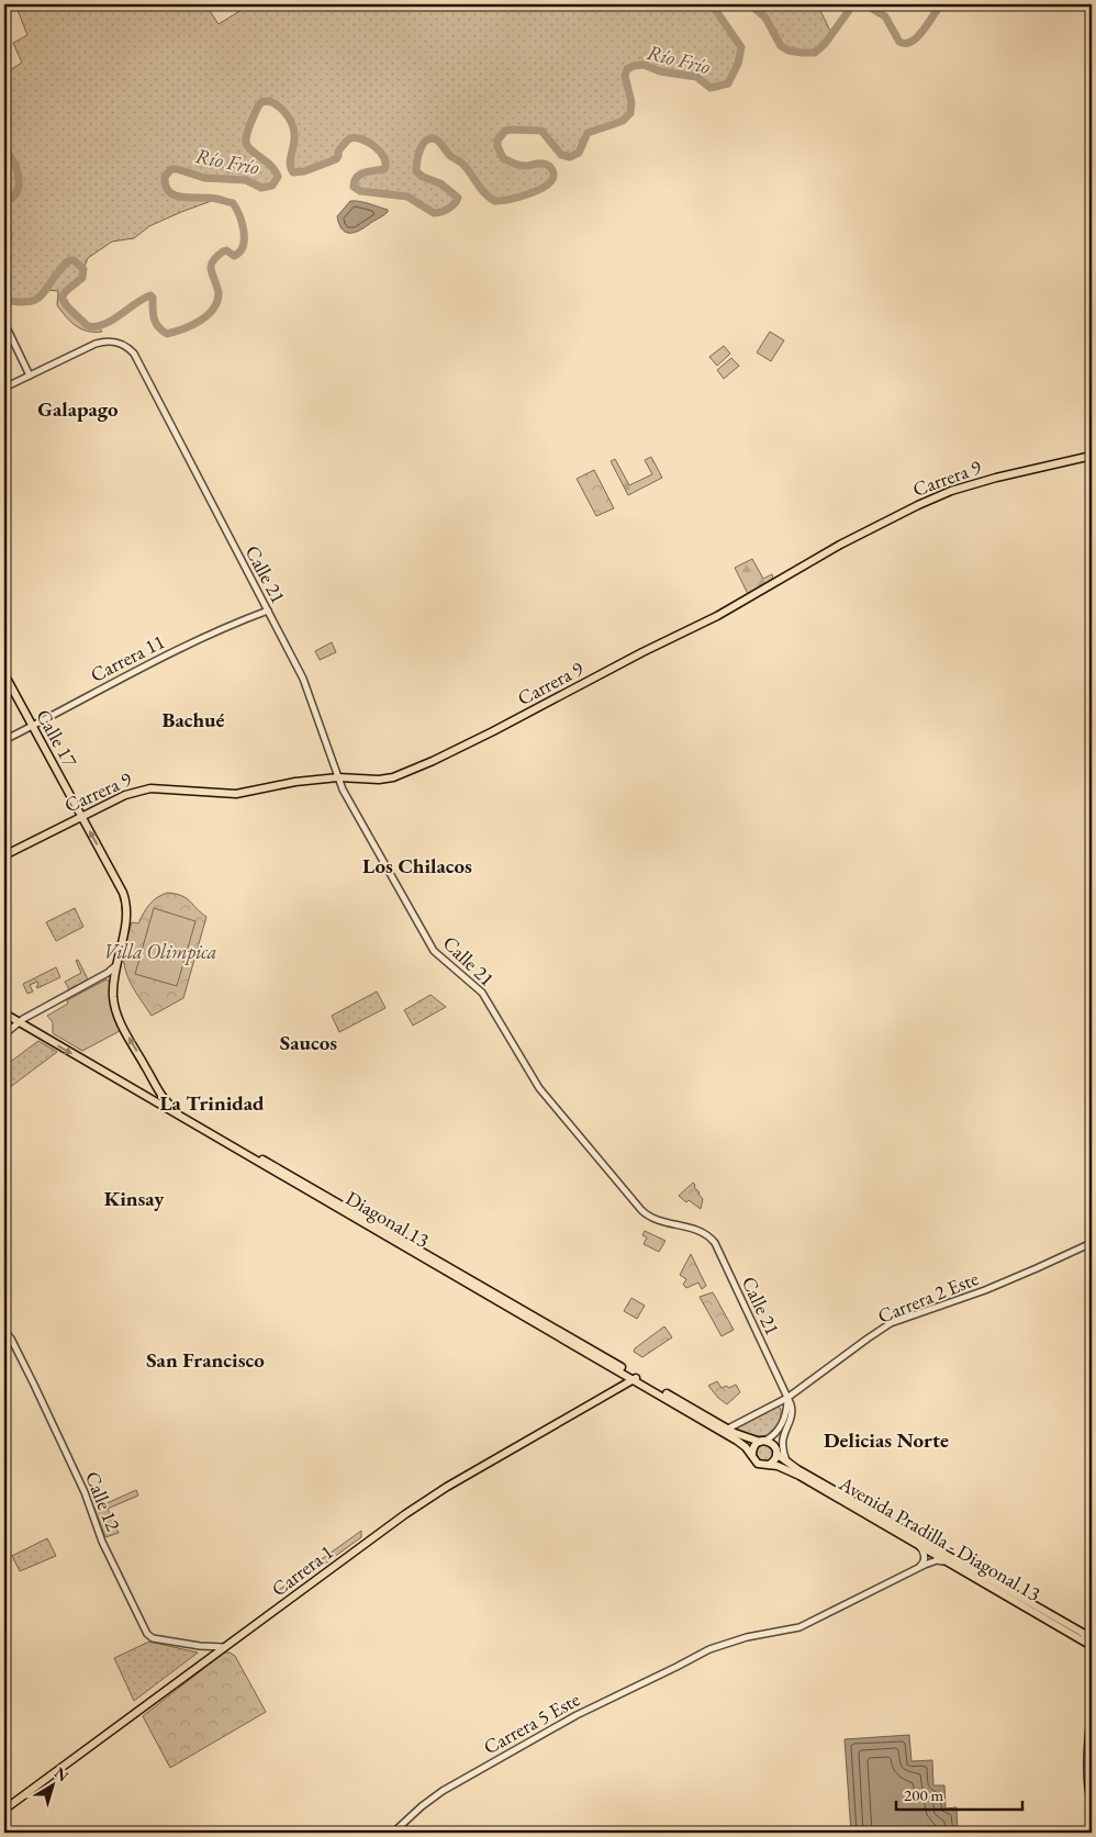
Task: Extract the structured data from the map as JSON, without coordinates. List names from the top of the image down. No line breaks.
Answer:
{"streets":{"main road":["Carrera 9","Calle 17","Diagonal 13","Avenida Pradilla - Diagonal 13","Carrera 1"],"street":["Calle 21","Carrera 11","Carrera 2 Este","Calle 12","Carrera 5 Este"]},"crossings":[["Carrera 9","Calle 21"],["Carrera 9","Calle 17"],["Calle 21","Carrera 11"],["Calle 21","Carrera 2 Este"],["Calle 21","Avenida Pradilla - Diagonal 13"],["Carrera 11","Calle 17"],["Calle 17","Diagonal 13"],["Diagonal 13","Carrera 2 Este"],["Diagonal 13","Avenida Pradilla - Diagonal 13"],["Diagonal 13","Carrera 1"],["Calle 12","Carrera 1"]],"one_way":["Calle 17"],"districts":["Galapago","Bachué","Los Chilacos","Saucos","La Trinidad","Kinsay","San Francisco","Delicias Norte"],"water":["Río Frío"],"parks":["Villa Olimpica"],"scale_bar":"200 m","north":"top right"}
